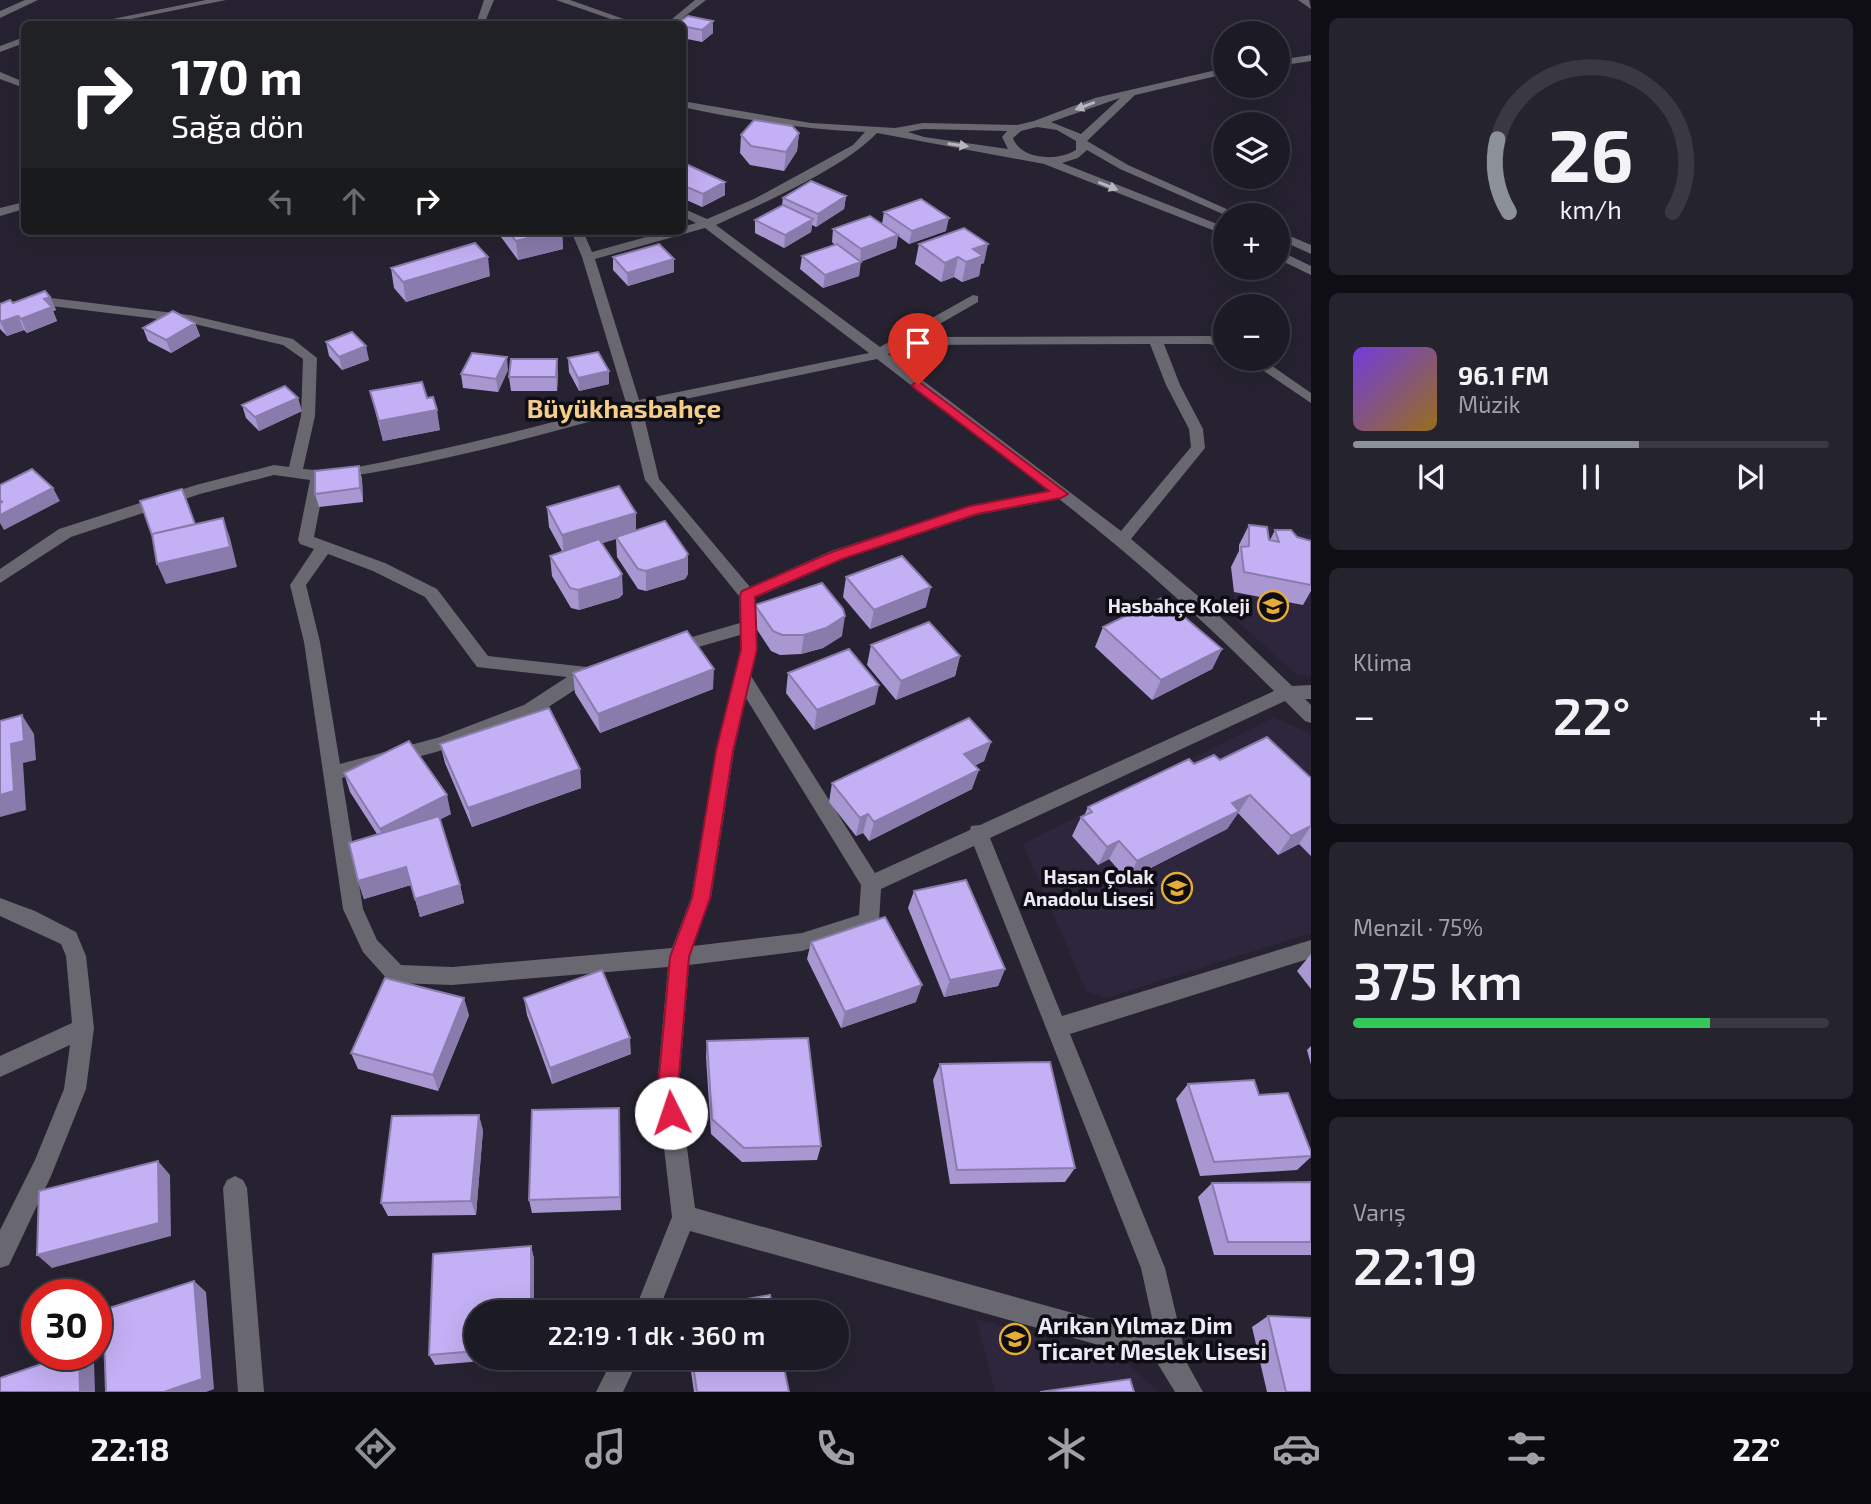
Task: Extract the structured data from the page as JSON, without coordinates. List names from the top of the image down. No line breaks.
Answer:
{"districts":["Büyükhasbahçe"],"places":{"school or university":["Hasbahçe Koleji","Hasan Çolak Anadolu Lisesi","Arıkan Yılmaz Dim Ticaret Meslek Lisesi"]},"page":{"map_buttons":["+","−"],"turn":["170 m","Sağa dön"],"song":["96.1 FM","Müzik"],"tile":["Klima",["Menzil · 75%","375 km"],["Varış","22:19"]],"heat":["−","22°","+"],"limit":"30","trip":"22:19 · 1 dk · 360 m","tabs":["22:18","22°"],"gauge":["26","km/h"]}}
